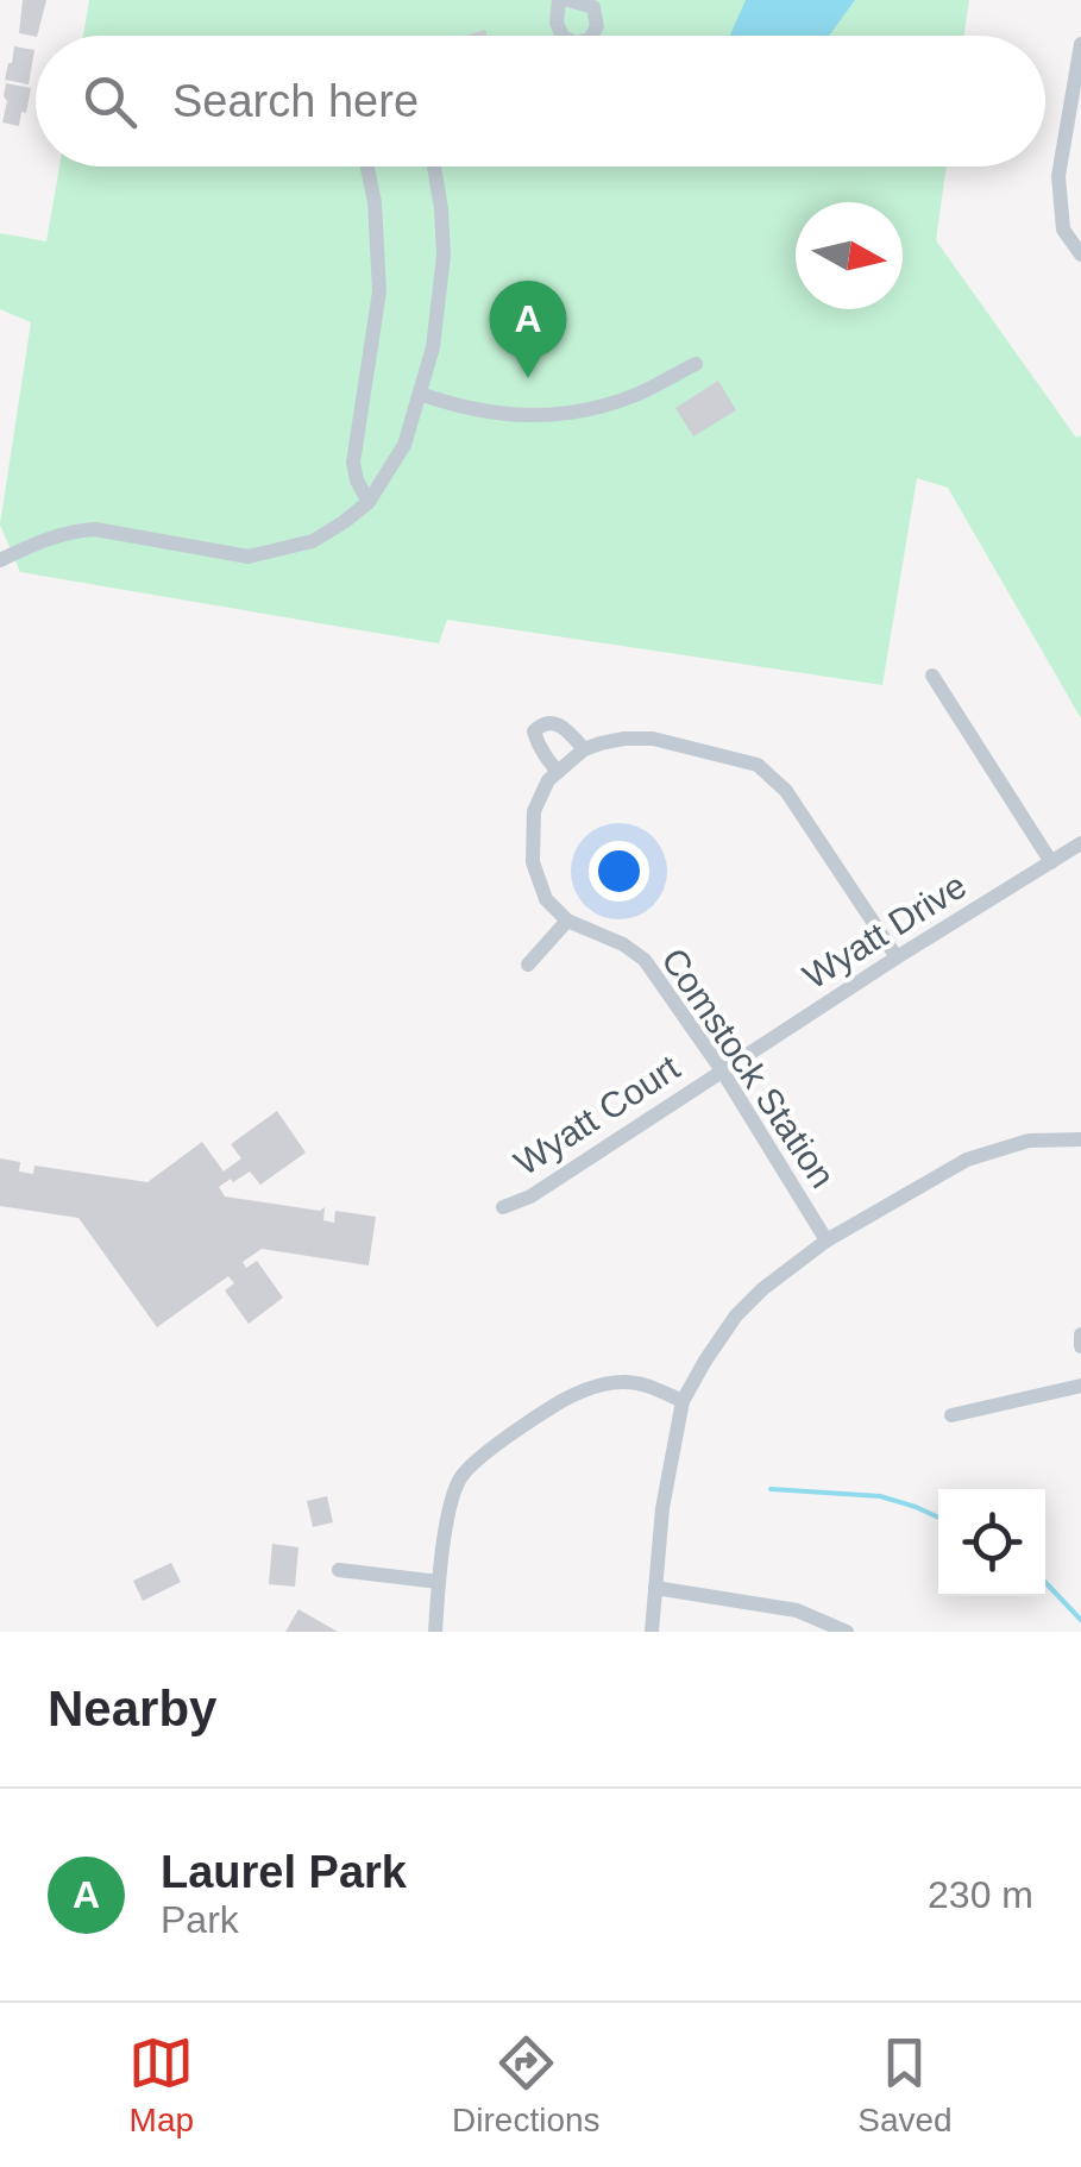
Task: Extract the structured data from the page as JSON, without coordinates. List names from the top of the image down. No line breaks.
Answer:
{"streets":{"street":["Wyatt Drive","Comstock Station","Wyatt Court"]},"crossings":[["Wyatt Drive","Comstock Station"],["Wyatt Drive","Wyatt Court"],["Comstock Station","Wyatt Court"]],"north":"right","page":{"search":"Search here","pins":"A","heading":"Nearby","list":[{"mark":"A","name":"Laurel Park","note":"Park","value":"230 m"}],"nav":["Map","Directions","Saved"]}}
